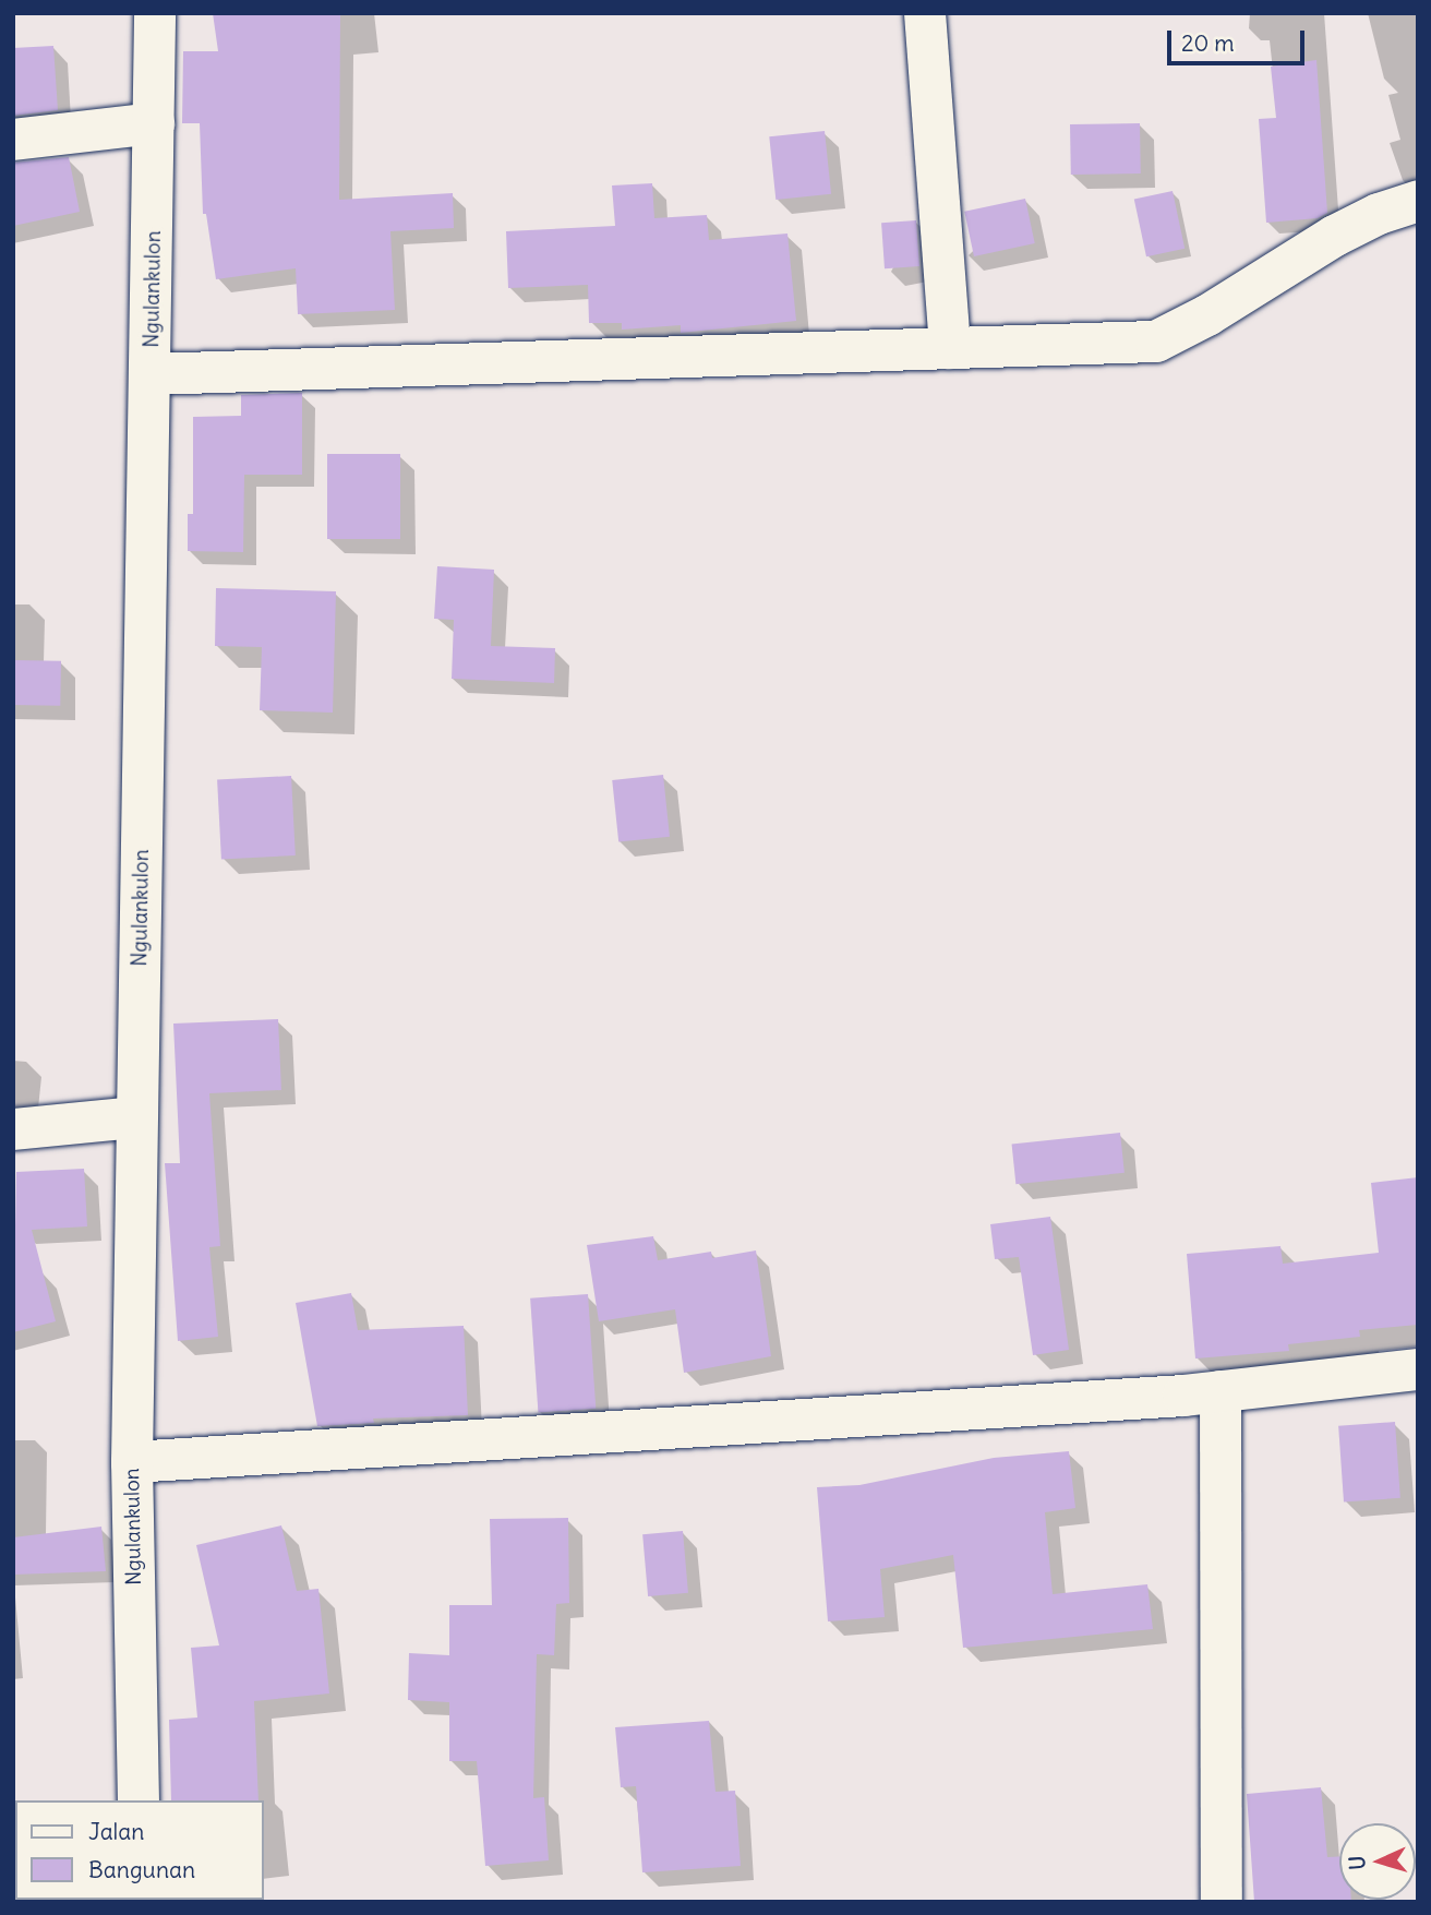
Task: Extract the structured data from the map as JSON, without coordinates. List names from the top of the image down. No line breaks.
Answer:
{"streets":{"street":["Ngulankulon"]},"legend":["Jalan","Bangunan"],"scale_bar":"20 m","north":"left"}
